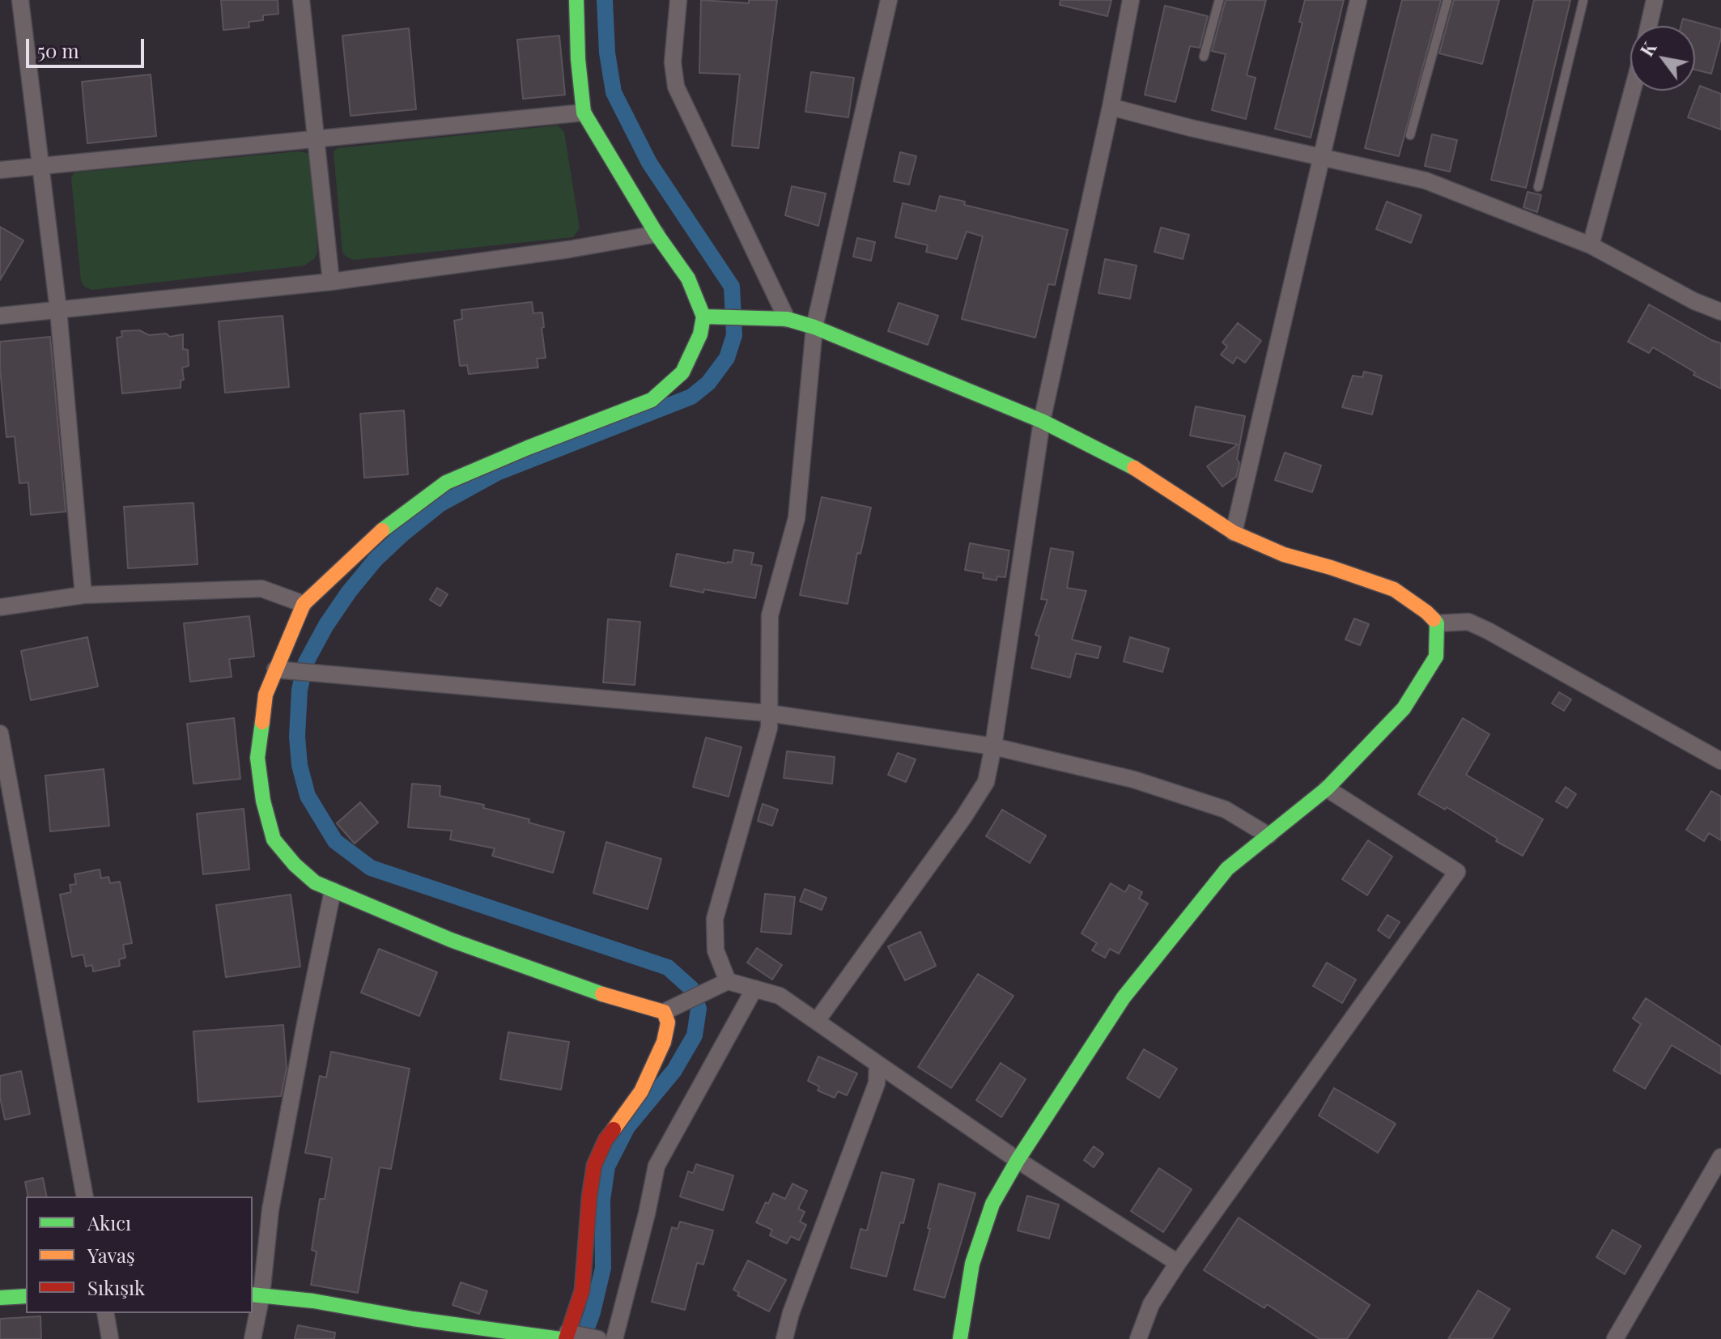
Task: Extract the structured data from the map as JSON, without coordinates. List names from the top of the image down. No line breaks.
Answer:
{"legend":["Akıcı","Yavaş","Sıkışık"],"scale_bar":"50 m","north":"top left"}
